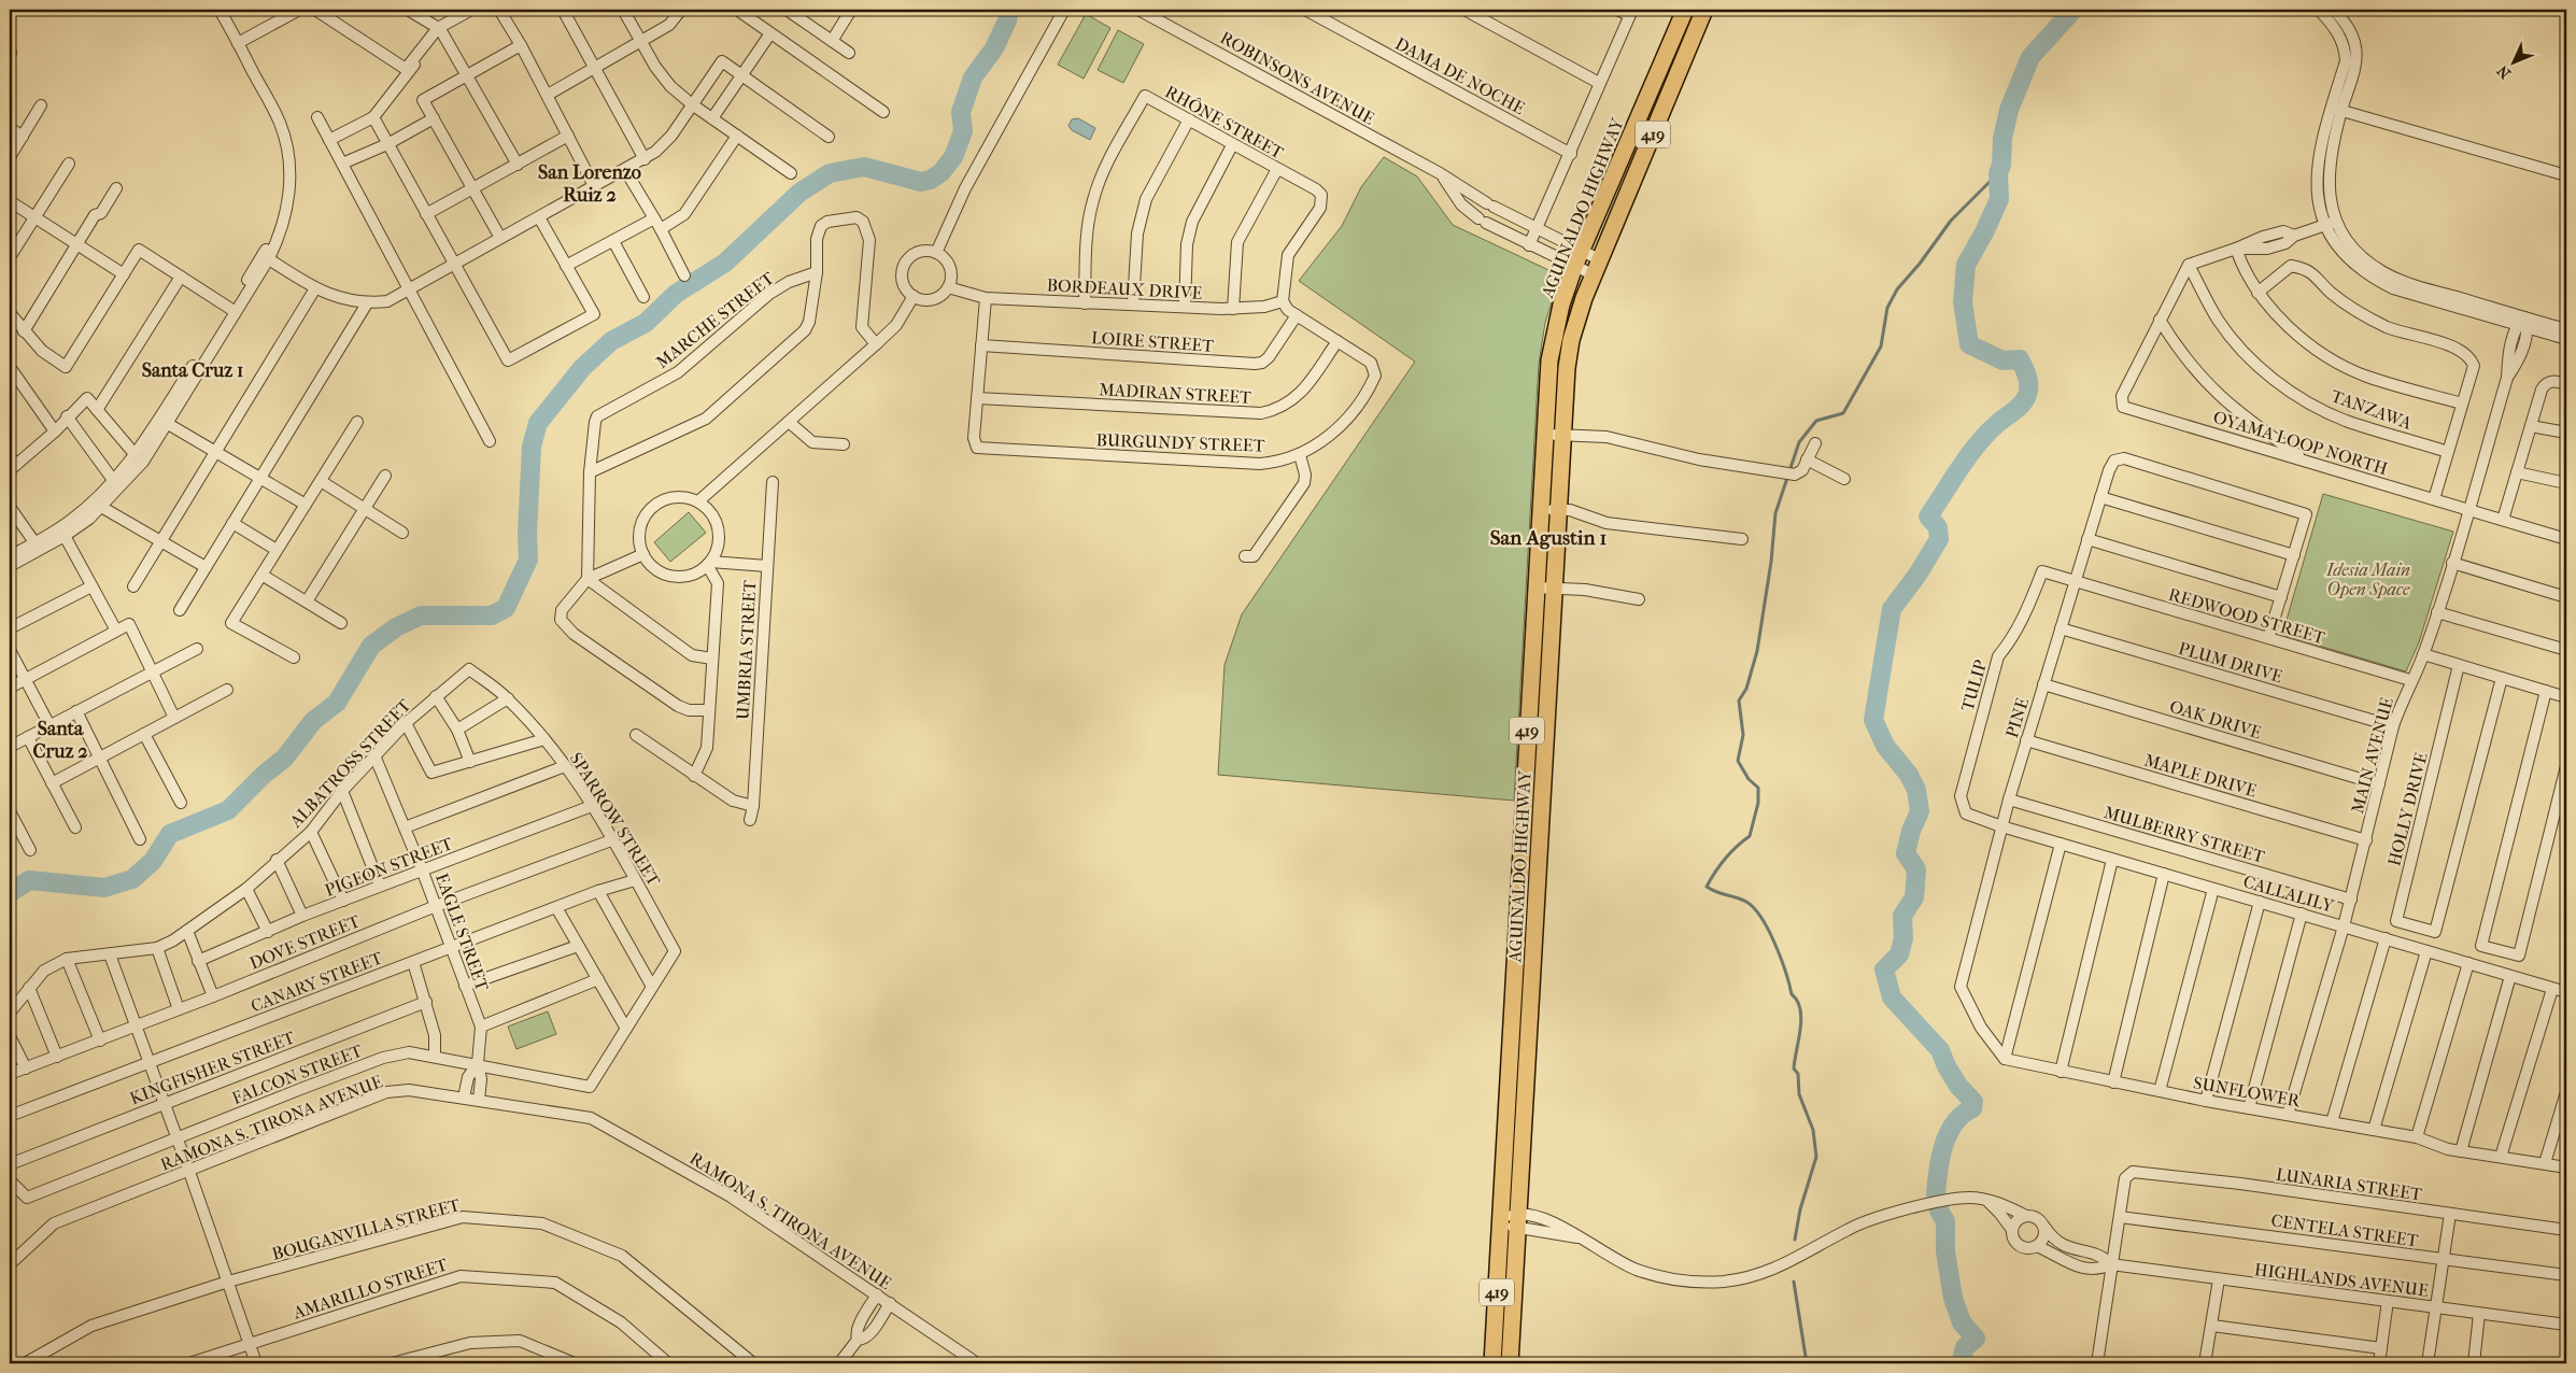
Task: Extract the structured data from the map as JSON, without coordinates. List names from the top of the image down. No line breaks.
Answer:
{"streets":{"highway":["419","AGUINALDO HIGHWAY"],"street":["DAMA DE NOCHE","ROBINSONS AVENUE","RHÔNE STREET","BORDEAUX DRIVE","MARCHE STREET","LOIRE STREET","MADIRAN STREET","TANZAWA","BURGUNDY STREET","OYAMA LOOP NORTH","REDWOOD STREET","UMBRIA STREET","PLUM DRIVE","TULIP","PINE","OAK DRIVE","MAIN AVENUE","ALBATROSS STREET","MAPLE DRIVE","HOLLY DRIVE","SPARROW STREET","MULBERRY STREET","PIGEON STREET","CALLALILY","EAGLE STREET","DOVE STREET","CANARY STREET","KINGFISHER STREET","FALCON STREET","SUNFLOWER","RAMONA S. TIRONA AVENUE","LUNARIA STREET","BOUGANVILLA STREET","CENTELA STREET","HIGHLANDS AVENUE","AMARILLO STREET"]},"crossings":[["ROBINSONS AVENUE","AGUINALDO HIGHWAY"],["RHÔNE STREET","BORDEAUX DRIVE"],["RHÔNE STREET","BURGUNDY STREET"],["BORDEAUX DRIVE","BURGUNDY STREET"],["LOIRE STREET","BURGUNDY STREET"],["MADIRAN STREET","BURGUNDY STREET"],["OYAMA LOOP NORTH","MAIN AVENUE"],["REDWOOD STREET","TULIP"],["REDWOOD STREET","PINE"],["REDWOOD STREET","MAIN AVENUE"],["PLUM DRIVE","PINE"],["PLUM DRIVE","MAIN AVENUE"],["TULIP","PINE"],["TULIP","CALLALILY"],["PINE","OAK DRIVE"],["PINE","MAPLE DRIVE"],["PINE","MULBERRY STREET"],["PINE","CALLALILY"],["PINE","SUNFLOWER"],["OAK DRIVE","MAIN AVENUE"],["MAIN AVENUE","MAPLE DRIVE"],["MAIN AVENUE","MULBERRY STREET"],["MAIN AVENUE","CALLALILY"],["MAIN AVENUE","SUNFLOWER"],["ALBATROSS STREET","SPARROW STREET"],["ALBATROSS STREET","EAGLE STREET"],["SPARROW STREET","PIGEON STREET"],["SPARROW STREET","DOVE STREET"],["SPARROW STREET","CANARY STREET"],["PIGEON STREET","EAGLE STREET"],["EAGLE STREET","DOVE STREET"],["EAGLE STREET","CANARY STREET"],["EAGLE STREET","FALCON STREET"],["EAGLE STREET","RAMONA S. TIRONA AVENUE"],["LUNARIA STREET","CENTELA STREET"]],"districts":["San Lorenzo Ruiz 2","Santa Cruz 1","San Agustin 1","Santa Cruz 2"],"parks":["Idesia Main Open Space"],"north":"bottom left"}
